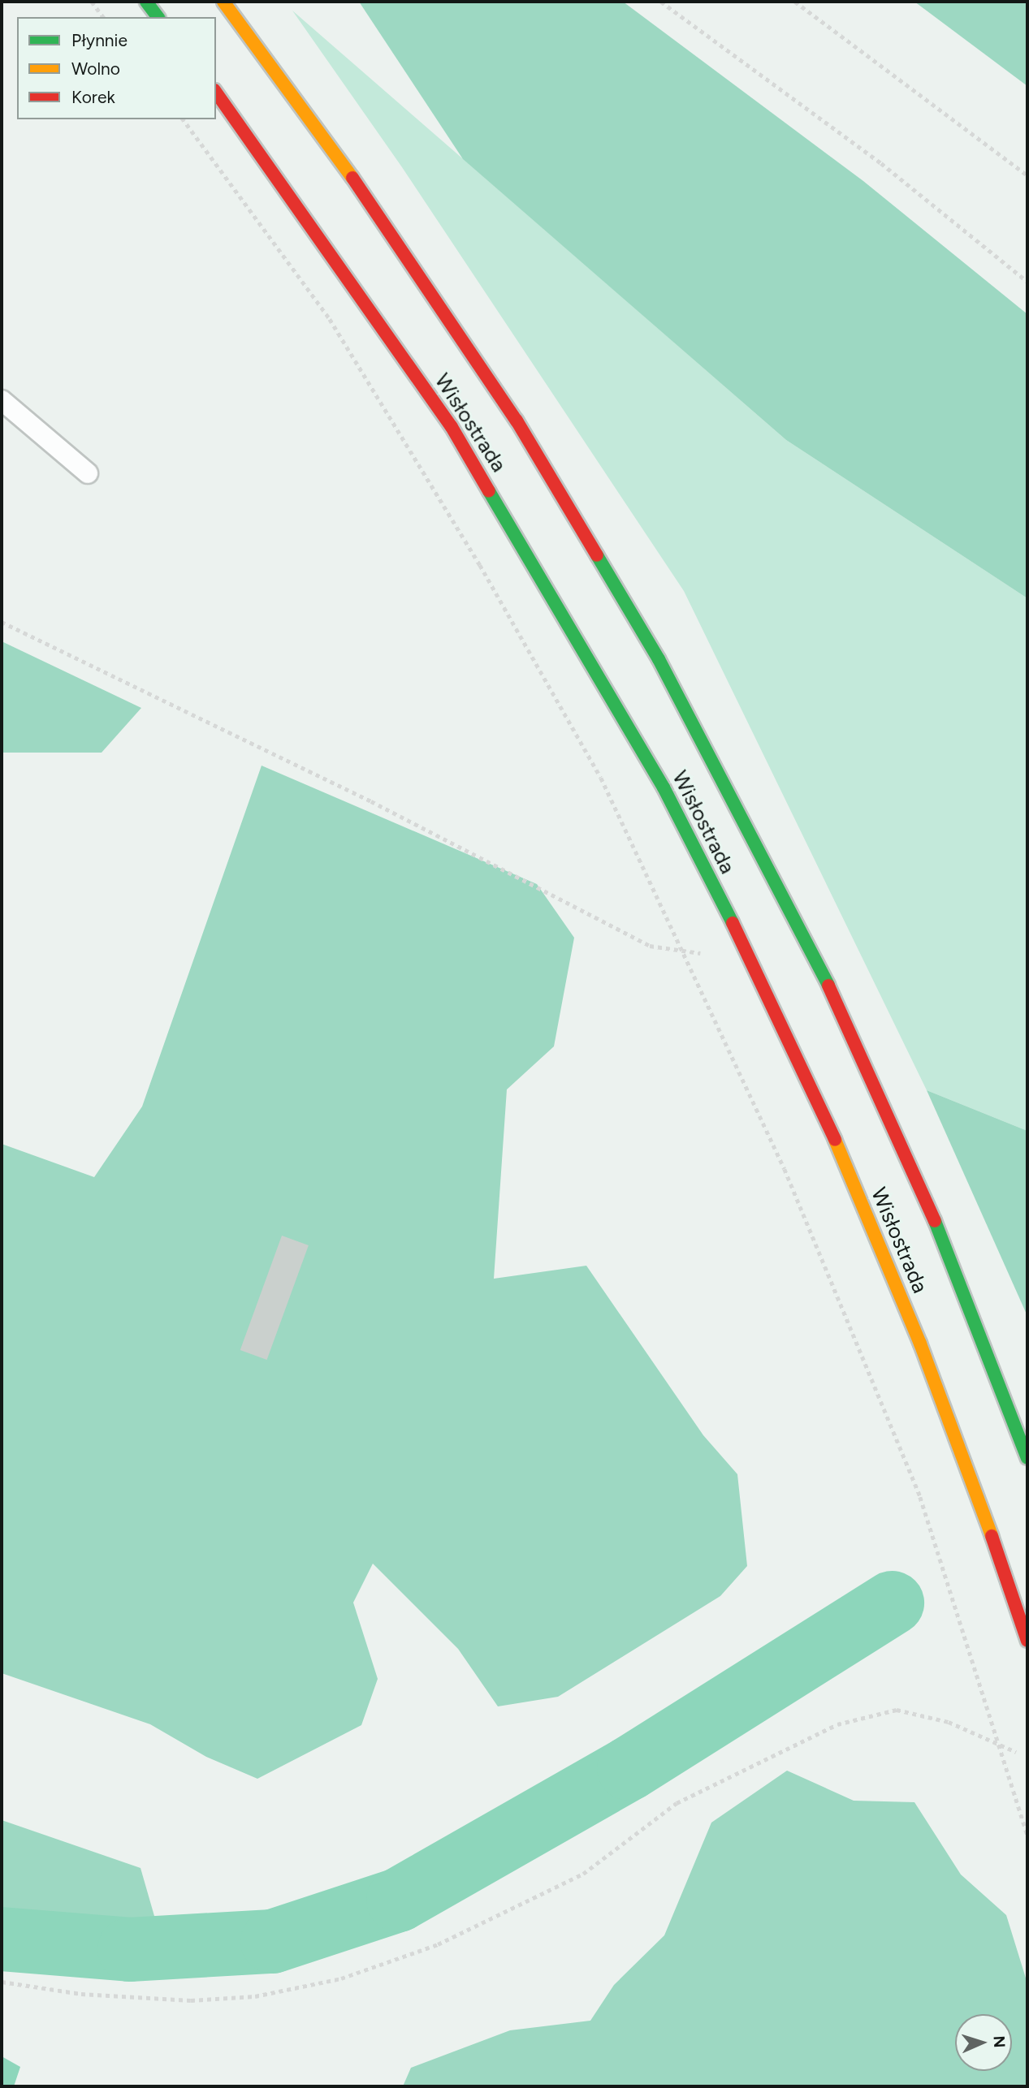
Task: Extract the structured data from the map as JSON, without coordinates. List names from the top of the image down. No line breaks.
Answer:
{"streets":{"main road":["Wisłostrada"]},"legend":["Płynnie","Wolno","Korek"],"north":"right"}
